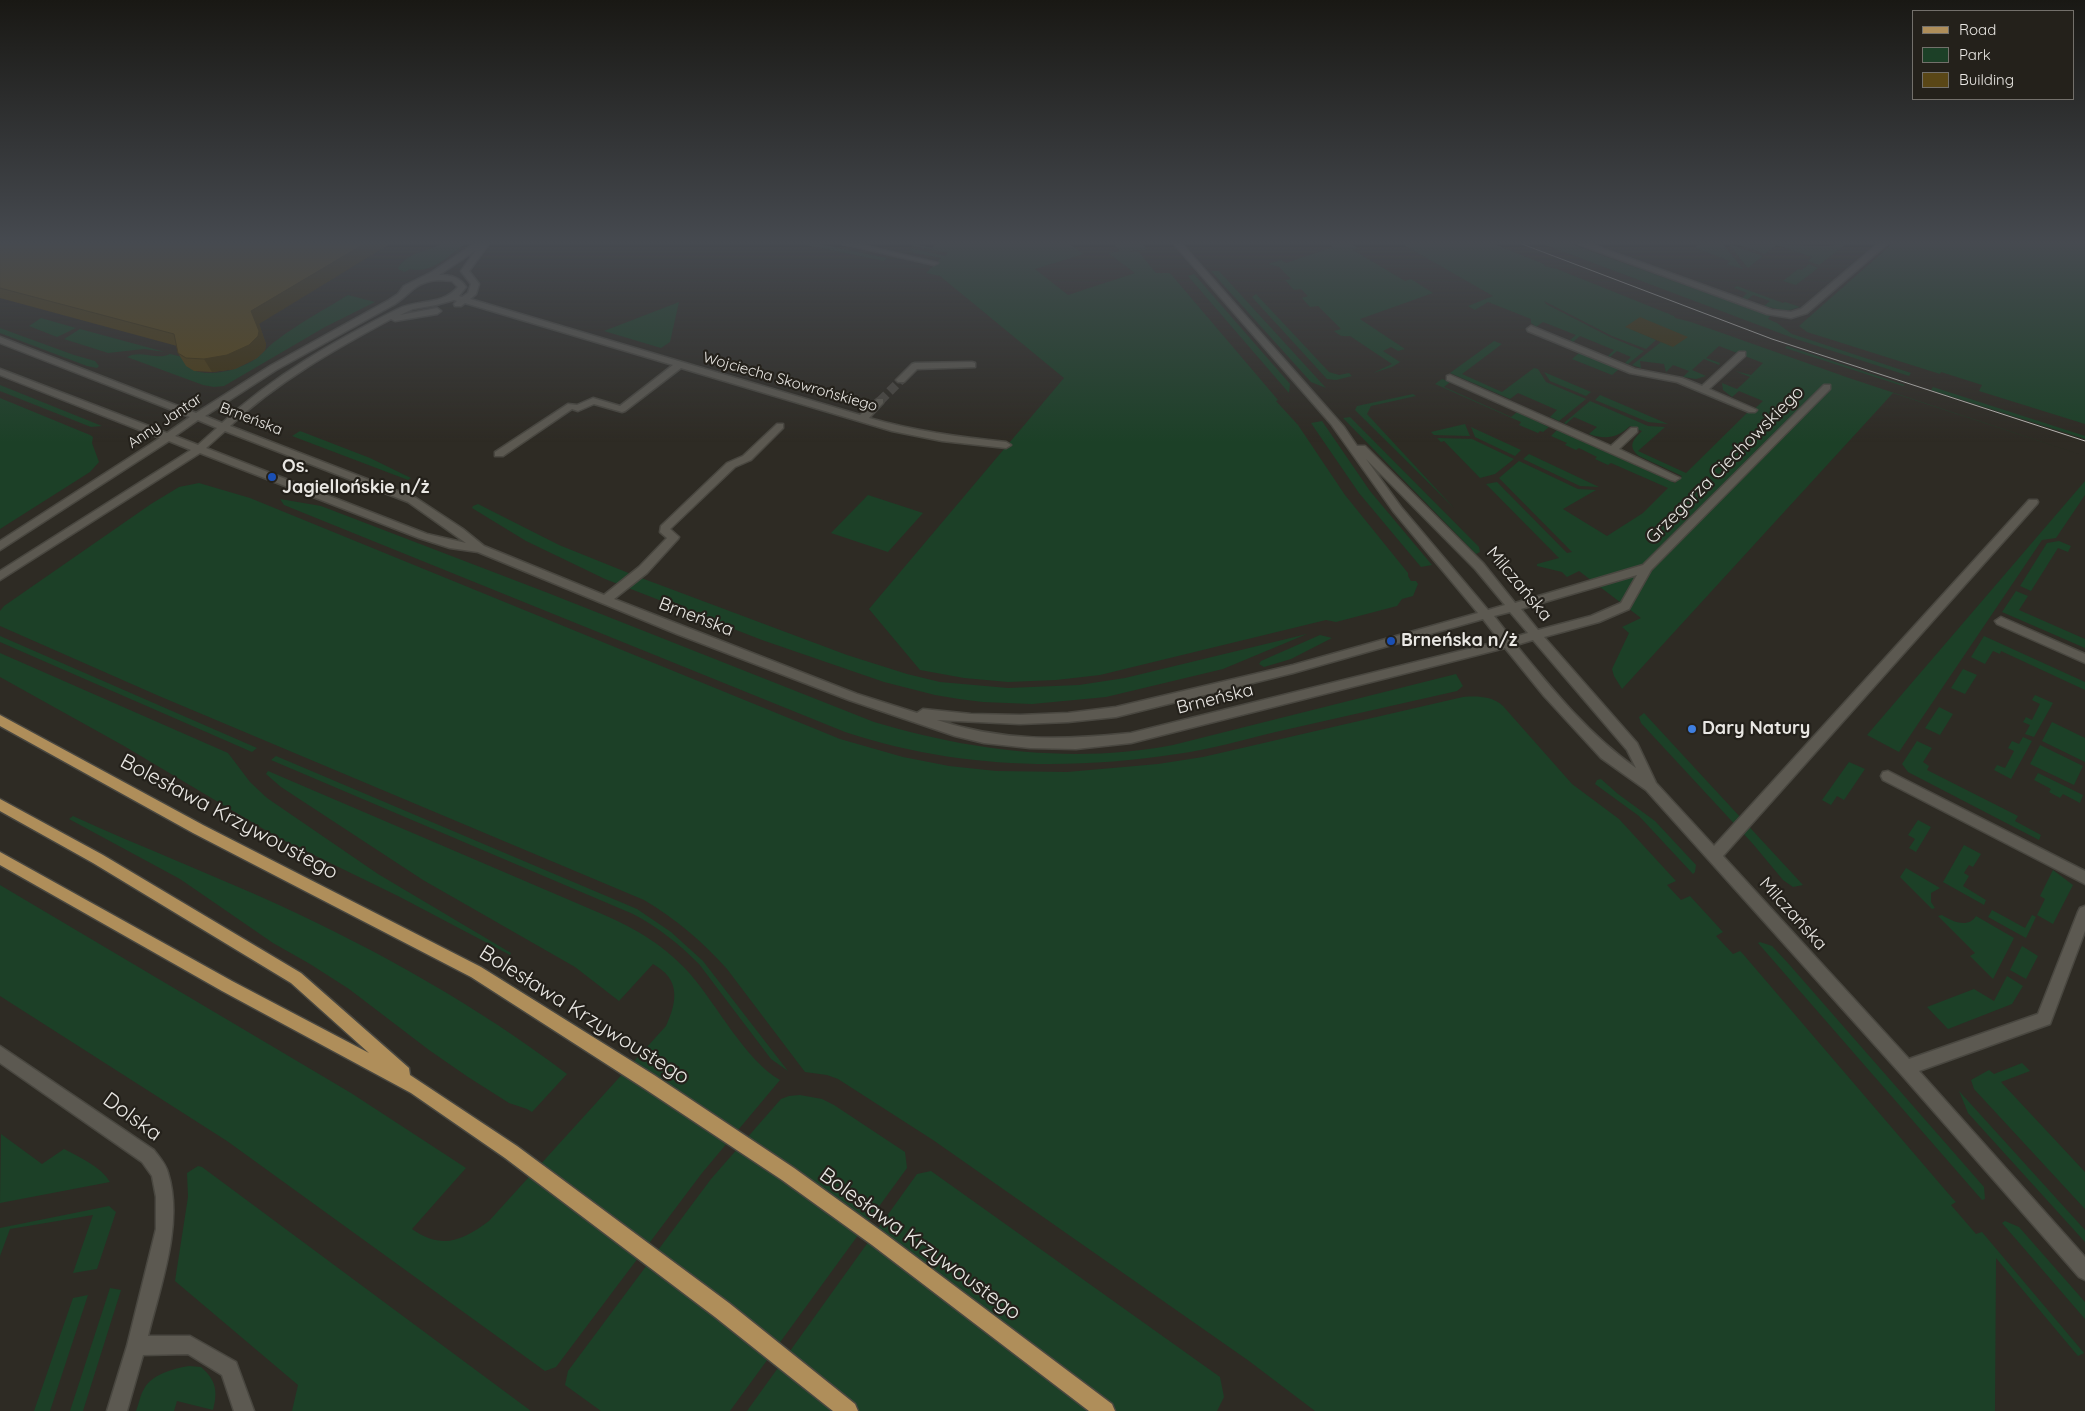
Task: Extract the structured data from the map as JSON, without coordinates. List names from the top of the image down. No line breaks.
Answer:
{"streets":{"main road":["Bolesława Krzywoustego"],"street":["Wojciecha Skowrońskiego","Brneńska","Anny Jantar","Grzegorza Ciechowskiego","Milczańska","Dolska"]},"crossings":[["Brneńska","Anny Jantar"],["Brneńska","Grzegorza Ciechowskiego"],["Brneńska","Milczańska"],["Grzegorza Ciechowskiego","Milczańska"]],"places":["Os. Jagiellońskie n/ż","Brneńska n/ż","Dary Natury"],"legend":["Road","Park","Building"]}
